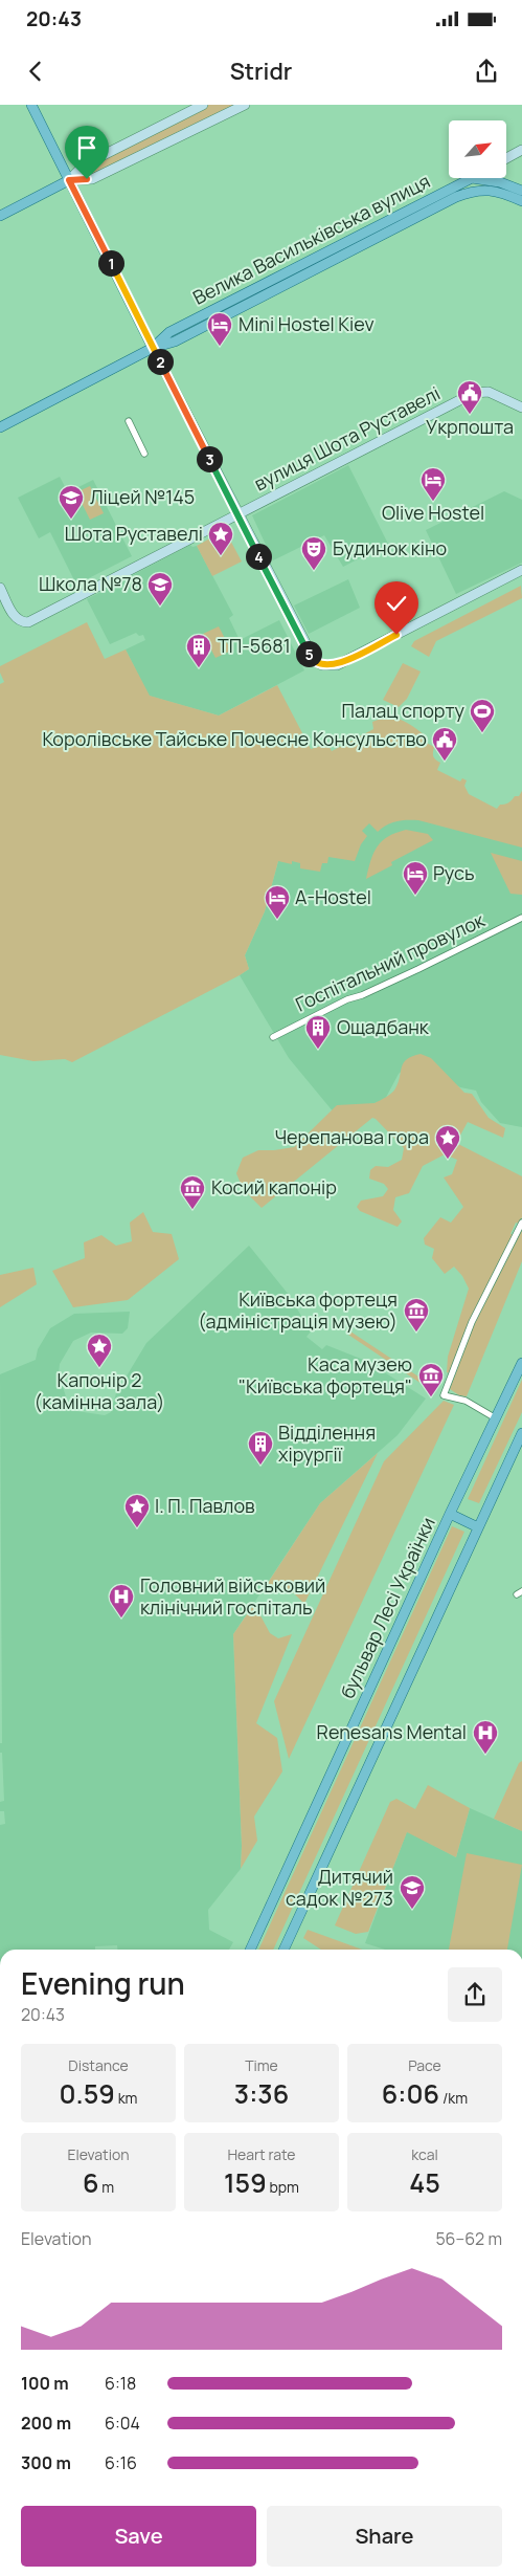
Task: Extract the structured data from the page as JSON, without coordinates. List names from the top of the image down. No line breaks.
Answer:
{"streets":{"main road":["Велика Васильківська вулиця","вулиця Шота Руставелі","бульвар Лесі Українки"],"street":["Госпітальний провулок"]},"places":{"hotel":["Mini Hostel Kiev","Olive Hostel","Русь","A-Hostel"],"public building":["Укрпошта","Королівське Тайське Почесне Консульство"],"school or university":["Ліцей №145","Школа №78","Дитячий садок №273"],"place":["Шота Руставелі","Черепанова гора","Капонір 2 (камінна зала)","І. П. Павлов"],"theatre":["Будинок кіно"],"building":["ТП-5681","Ощадбанк","Відділення хірургії"],"sports":["Палац спорту"],"museum":["Косий капонір","Київська фортеця (адміністрація музею)","Каса музею \"Київська фортеця\""],"hospital":["Головний військовий клінічний госпіталь","Renesans Mental"]},"north":"top right","page":{"status":"20:43","header":"Stridr","pins":["1","2","3","4","5"],"heading":["Evening run","20:43"],"stats":[["Distance","0.59 km"],["Time","3:36"],["Pace","6:06 /km"],["Elevation","6 m"],["Heart rate","159 bpm"],["kcal","45"]],"chart":["Elevation","56–62 m"],"list":[{"name":"100 m","note":"6:18"},{"name":"200 m","note":"6:04"},{"name":"300 m","note":"6:16"}],"buttons":["Save","Share"]}}
